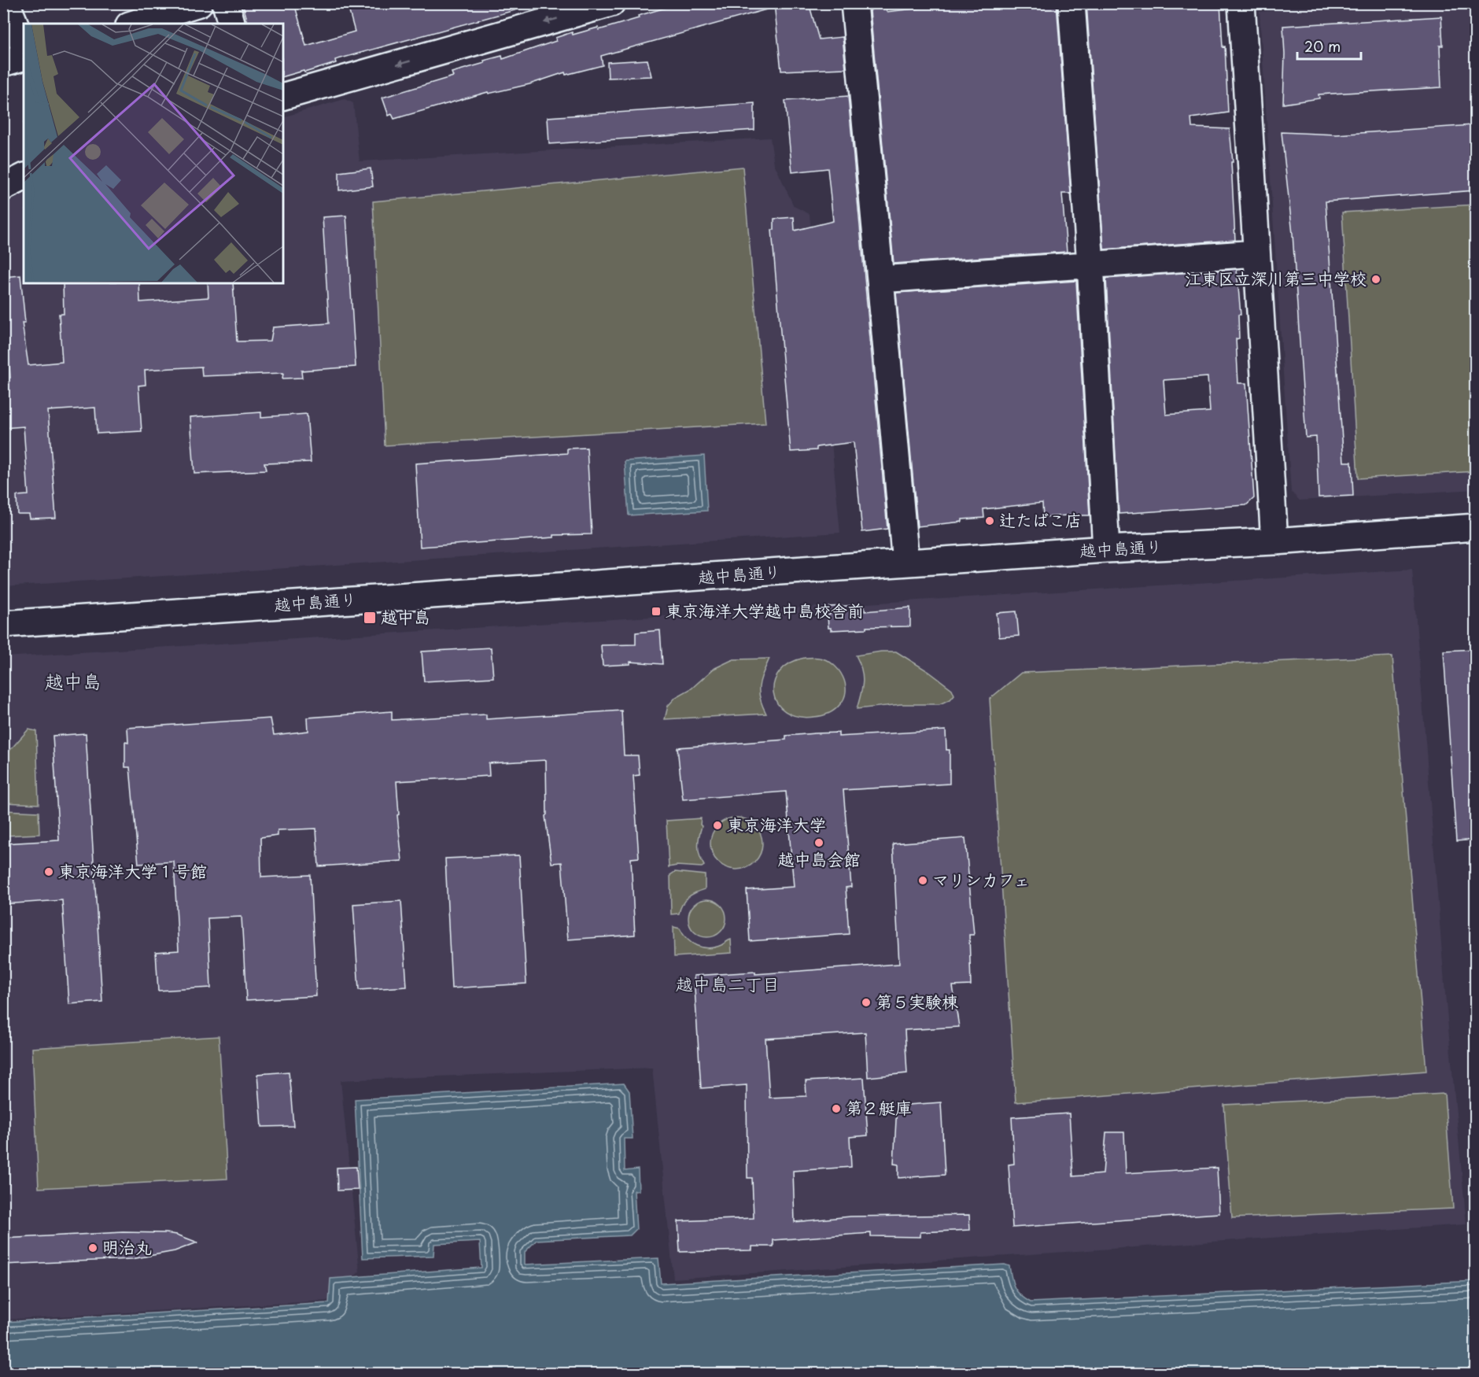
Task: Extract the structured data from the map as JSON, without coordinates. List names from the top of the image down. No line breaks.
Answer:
{"streets":{"street":["越中島通り"]},"districts":["越中島","越中島二丁目"],"places":{"other":["江東区立深川第三中学校","辻たばこ店","東京海洋大学","越中島会館","東京海洋大学１号館","マリンカフェ","第５実験棟","第２艇庫","明治丸"],"transit":["東京海洋大学越中島校舎前","越中島"]},"scale_bar":"20 m"}
